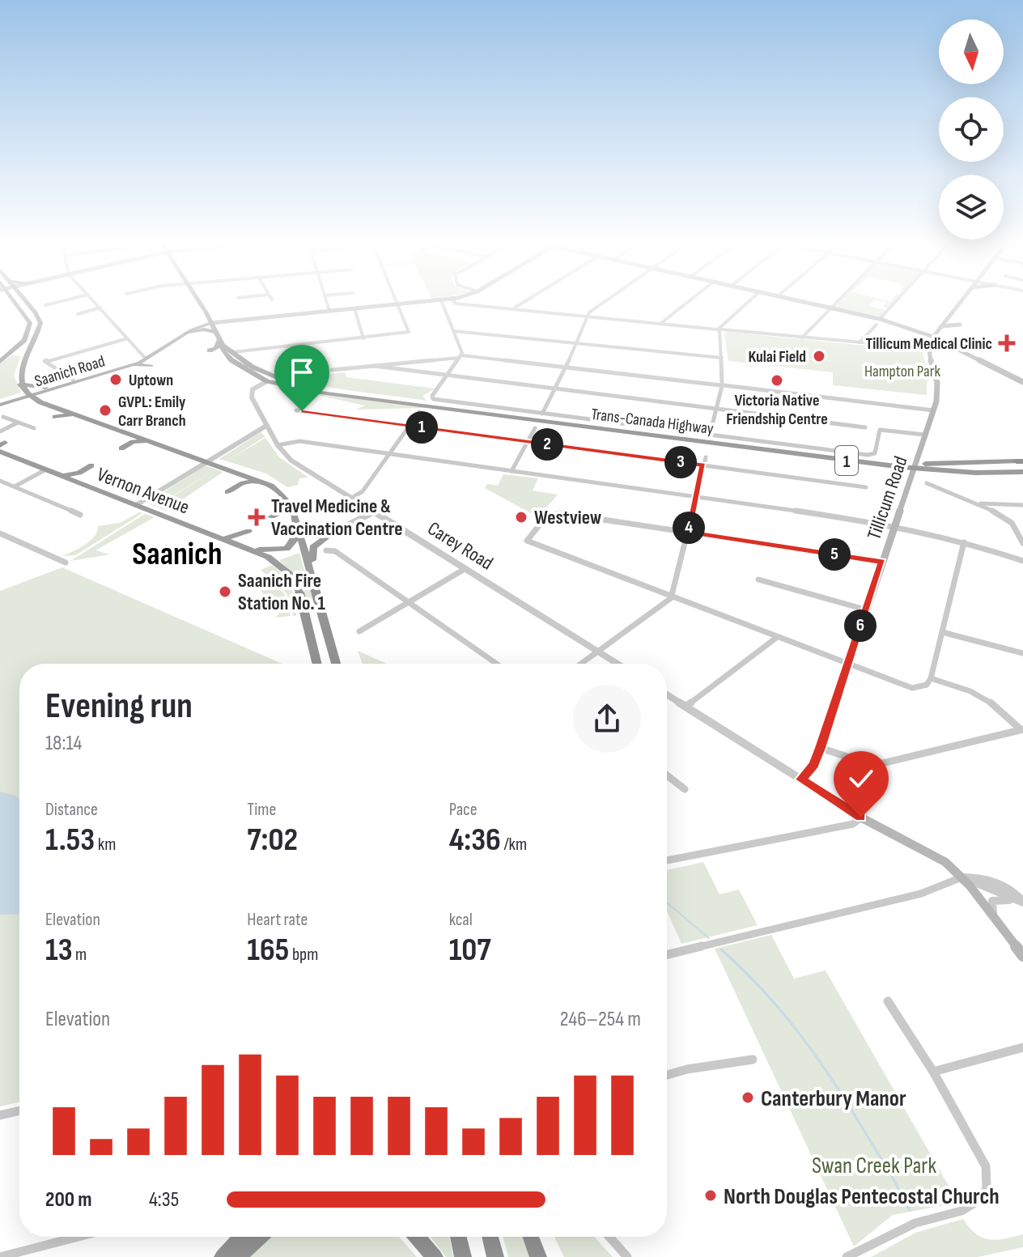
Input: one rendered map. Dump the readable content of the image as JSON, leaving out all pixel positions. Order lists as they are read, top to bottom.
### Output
{
  "streets": {
    "highway": ["Trans-Canada Highway", "1", "Vernon Avenue"],
    "main road": ["Saanich Road", "Tillicum Road"],
    "street": ["Carey Road"]
  },
  "crossings": [
    ["Saanich Road", "1"],
    ["Trans-Canada Highway", "1"],
    ["Trans-Canada Highway", "Tillicum Road"],
    ["Trans-Canada Highway", "Carey Road"],
    ["1", "Carey Road"]
  ],
  "districts": ["Saanich"],
  "parks": ["Hampton Park", "Swan Creek Park"],
  "places": {
    "health": ["Tillicum Medical Clinic", "Travel Medicine & Vaccination Centre"],
    "other": [
      "Kulai Field",
      "Uptown",
      "Victoria Native Friendship Centre",
      "GVPL: Emily Carr Branch",
      "Westview",
      "Saanich Fire Station No. 1",
      "Canterbury Manor",
      "North Douglas Pentecostal Church"
    ]
  },
  "north": "bottom",
  "page": {
    "pins": [
      "1",
      "2",
      "3",
      "4",
      "5",
      "6"
    ],
    "heading": ["Evening run", "18:14"],
    "stats": [
      ["Distance", "1.53 km"],
      ["Time", "7:02"],
      ["Pace", "4:36 /km"],
      ["Elevation", "13 m"],
      ["Heart rate", "165 bpm"],
      ["kcal", "107"]
    ],
    "chart": ["Elevation", "246–254 m"],
    "list": [
      {
        "name": "200 m",
        "note": "4:35"
      }
    ]
  }
}
